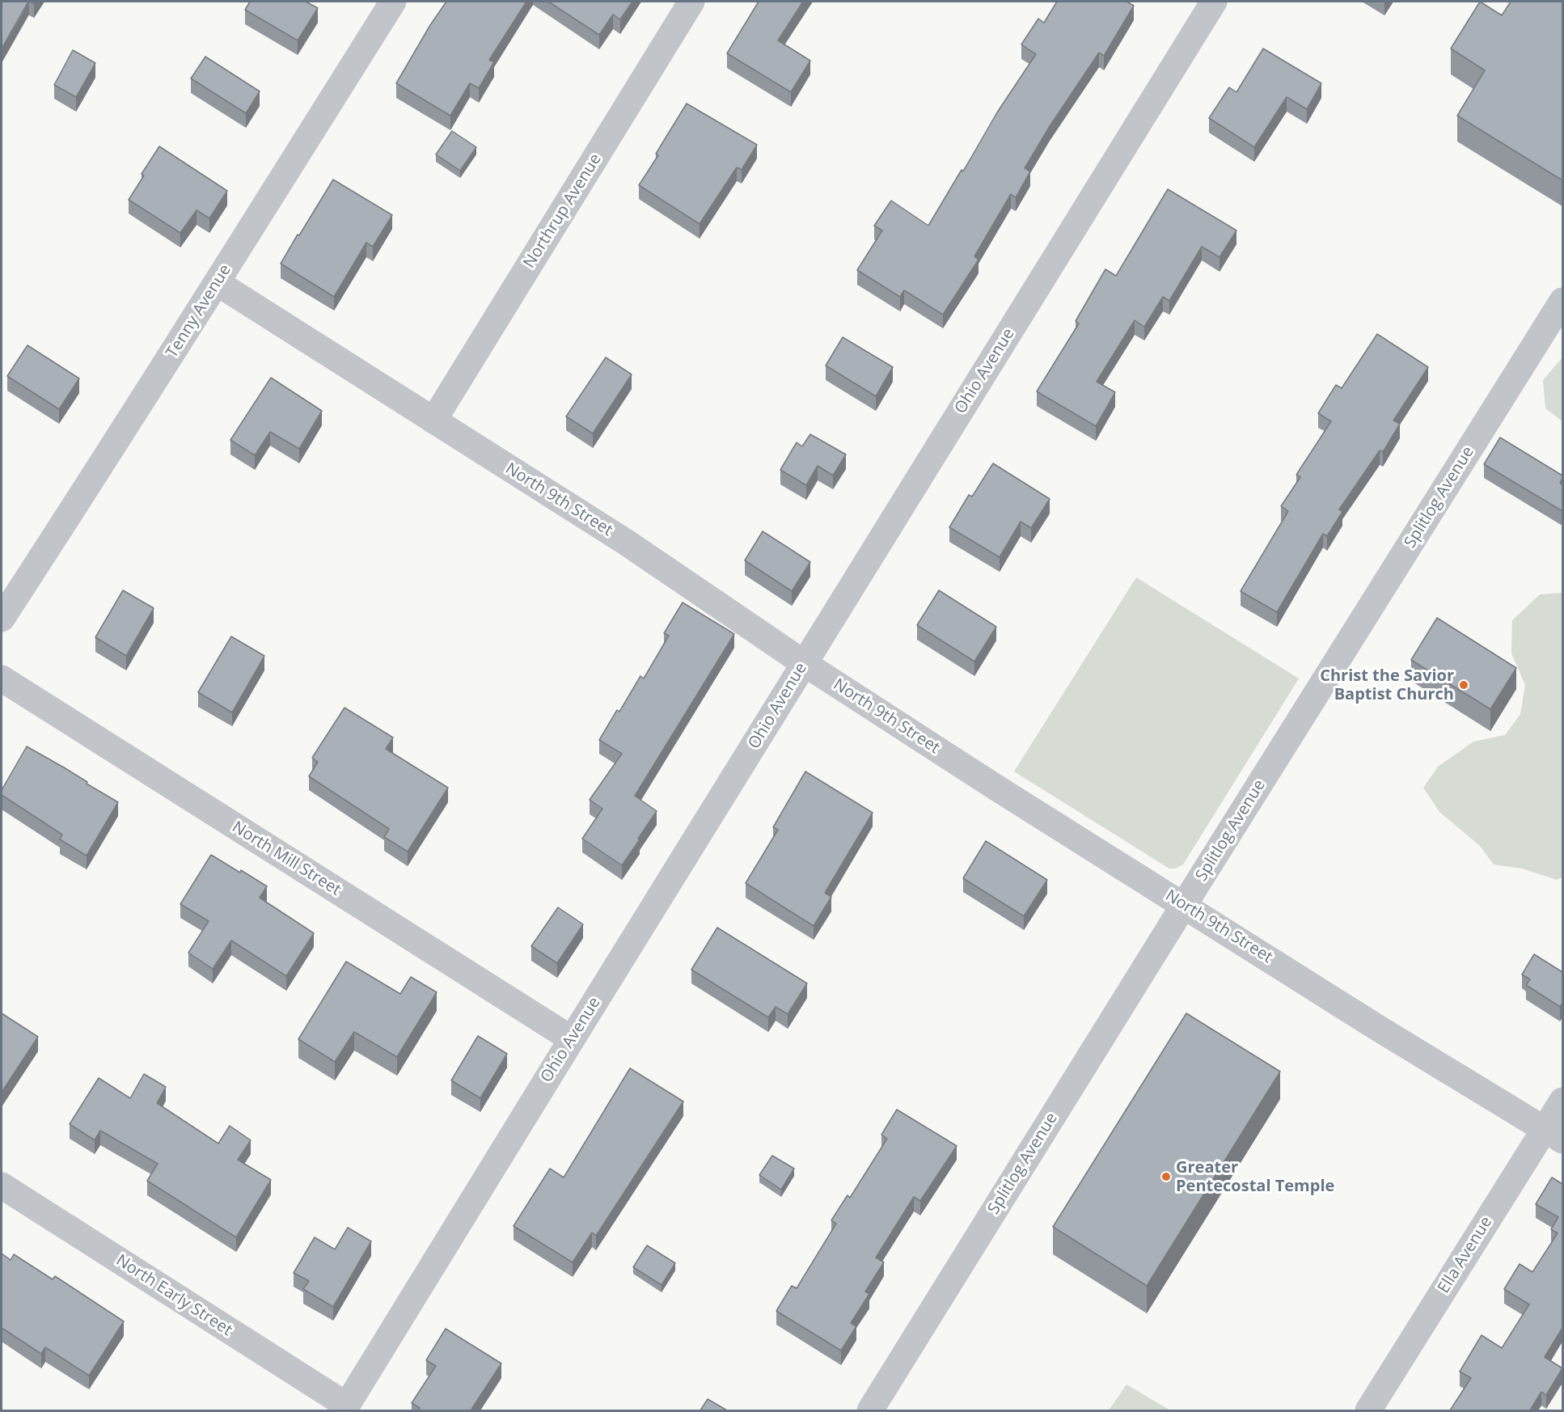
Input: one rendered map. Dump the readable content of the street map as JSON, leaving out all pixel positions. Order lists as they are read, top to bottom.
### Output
{
  "streets": {
    "street": [
      "Northrup Avenue",
      "Tenny Avenue",
      "Ohio Avenue",
      "Splitlog Avenue",
      "North 9th Street",
      "North Mill Street",
      "Ella Avenue",
      "North Early Street"
    ]
  },
  "crossings": [
    ["Northrup Avenue", "North 9th Street"],
    ["Tenny Avenue", "North 9th Street"],
    ["Ohio Avenue", "North 9th Street"],
    ["Ohio Avenue", "North Mill Street"],
    ["Ohio Avenue", "North Early Street"],
    ["Splitlog Avenue", "North 9th Street"],
    ["North 9th Street", "Ella Avenue"]
  ],
  "places": ["Christ the Savior Baptist Church", "Greater Pentecostal Temple"]
}
